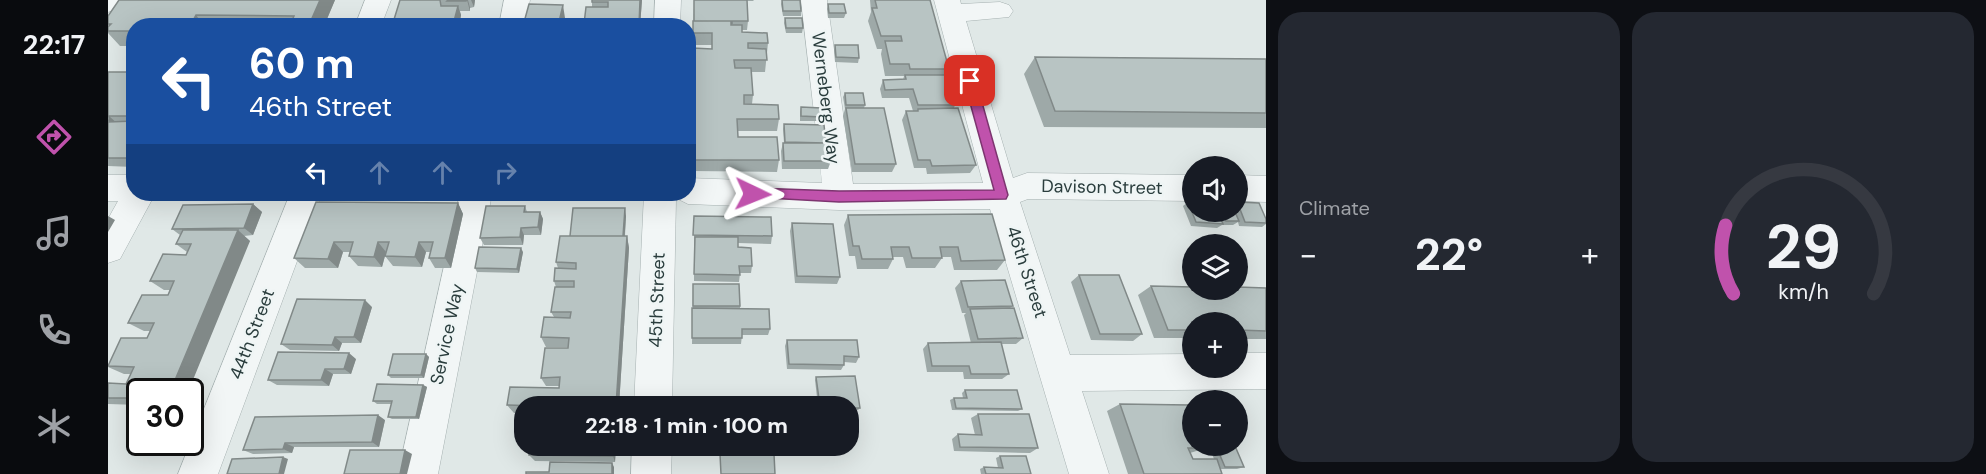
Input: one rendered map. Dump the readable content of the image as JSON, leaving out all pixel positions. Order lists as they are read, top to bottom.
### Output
{
  "streets": {
    "street": [
      "Werneberg Way",
      "Davison Street",
      "46th Street",
      "45th Street",
      "44th Street",
      "Service Way"
    ]
  },
  "crossings": [
    ["Werneberg Way", "Davison Street"],
    ["Davison Street", "46th Street"]
  ],
  "page": {
    "tabs": "22:17",
    "tile": "Climate",
    "turn": ["60 m", "46th Street"],
    "map_buttons": ["+", "−"],
    "heat": ["−", "22°", "+"],
    "limit": "30",
    "trip": "22:18 · 1 min · 100 m",
    "gauge": ["29", "km/h"]
  }
}
